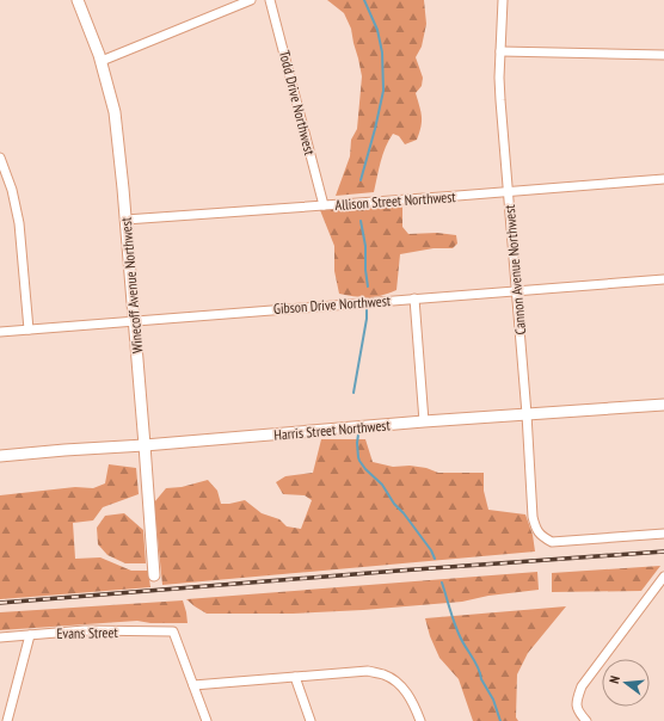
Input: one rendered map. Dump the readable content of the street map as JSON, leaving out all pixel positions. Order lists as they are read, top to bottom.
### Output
{
  "streets": {
    "street": [
      "Todd Drive Northwest",
      "Allison Street Northwest",
      "Cannon Avenue Northwest",
      "Winecoff Avenue Northwest",
      "Gibson Drive Northwest",
      "Harris Street Northwest",
      "Evans Street"
    ]
  },
  "crossings": [
    ["Todd Drive Northwest", "Allison Street Northwest"],
    ["Allison Street Northwest", "Cannon Avenue Northwest"],
    ["Allison Street Northwest", "Winecoff Avenue Northwest"],
    ["Cannon Avenue Northwest", "Gibson Drive Northwest"],
    ["Cannon Avenue Northwest", "Harris Street Northwest"],
    ["Winecoff Avenue Northwest", "Gibson Drive Northwest"],
    ["Winecoff Avenue Northwest", "Harris Street Northwest"]
  ],
  "north": "left"
}
